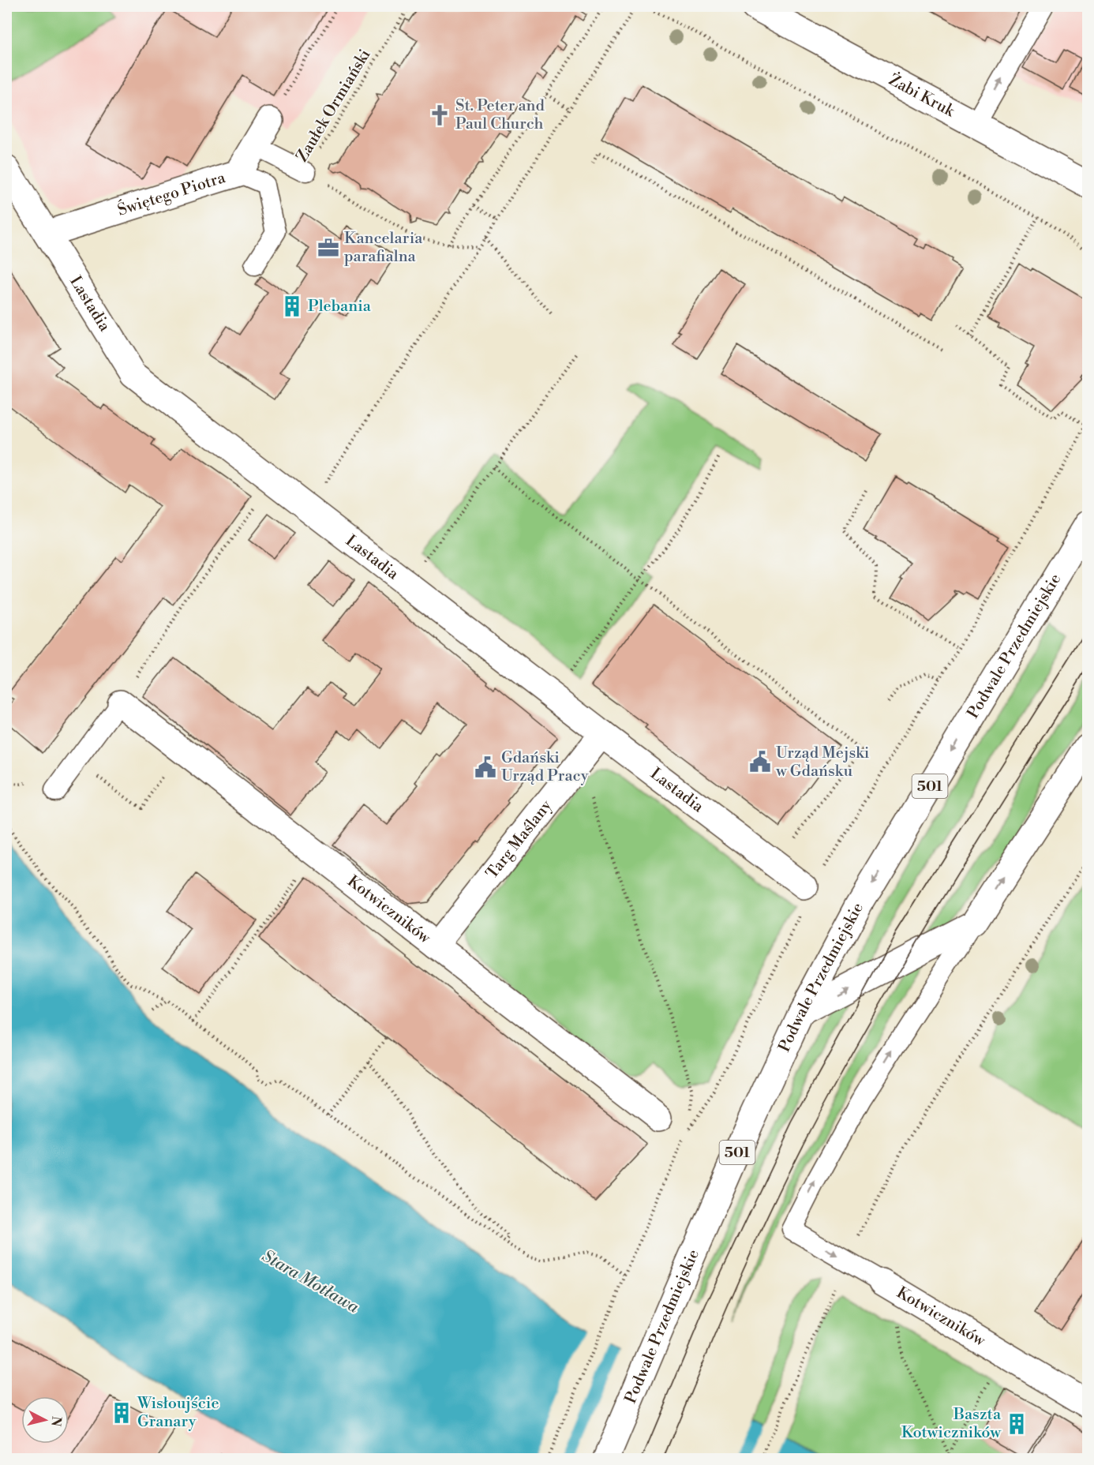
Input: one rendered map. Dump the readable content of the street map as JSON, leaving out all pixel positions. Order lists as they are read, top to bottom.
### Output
{
  "streets": {
    "street": [
      "Żabi Kruk",
      "Świętego Piotra",
      "Lastadia",
      "Podwale Przedmiejskie",
      "501",
      "Targ Maślany",
      "Kotwiczników"
    ],
    "path": ["Zaułek Ormiański"]
  },
  "crossings": [
    ["Świętego Piotra", "Lastadia"],
    ["Lastadia", "Targ Maślany"],
    ["Targ Maślany", "Kotwiczników"]
  ],
  "water": ["Stara Motława"],
  "places": {
    "church": ["St. Peter and Paul Church"],
    "office": ["Kancelaria parafialna"],
    "building": ["Plebania", "Wisłoujście Granary", "Baszta Kotwiczników"],
    "public building": ["Urząd Mejski w Gdańsku", "Gdański Urząd Pracy"]
  },
  "north": "right"
}
